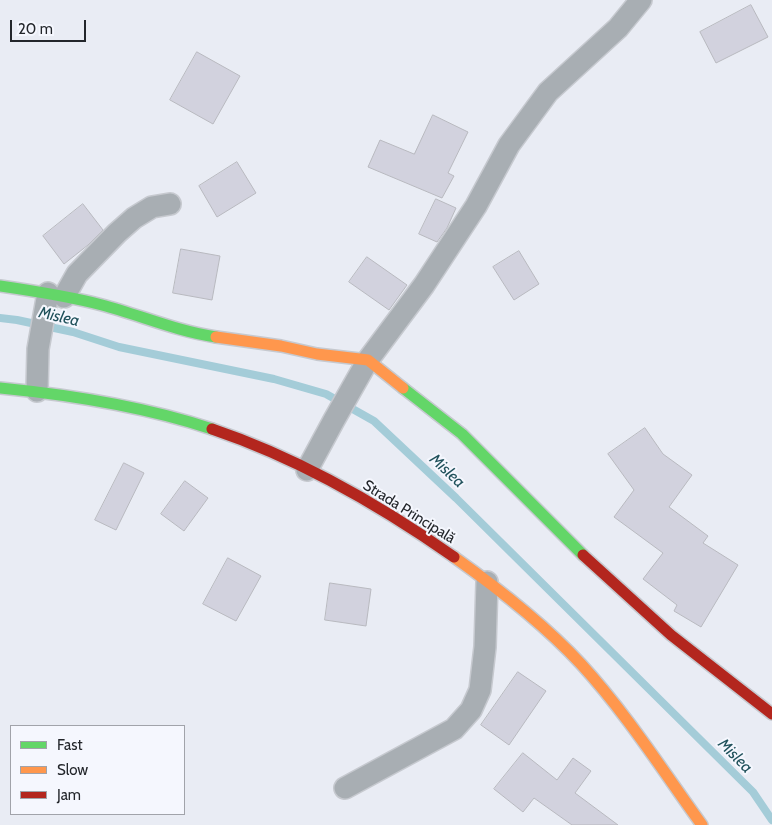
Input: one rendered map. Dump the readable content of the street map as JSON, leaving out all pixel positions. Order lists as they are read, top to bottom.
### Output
{
  "streets": {
    "street": ["Strada Principală"]
  },
  "water": ["Mislea"],
  "legend": ["Fast", "Slow", "Jam"],
  "scale_bar": "20 m"
}
